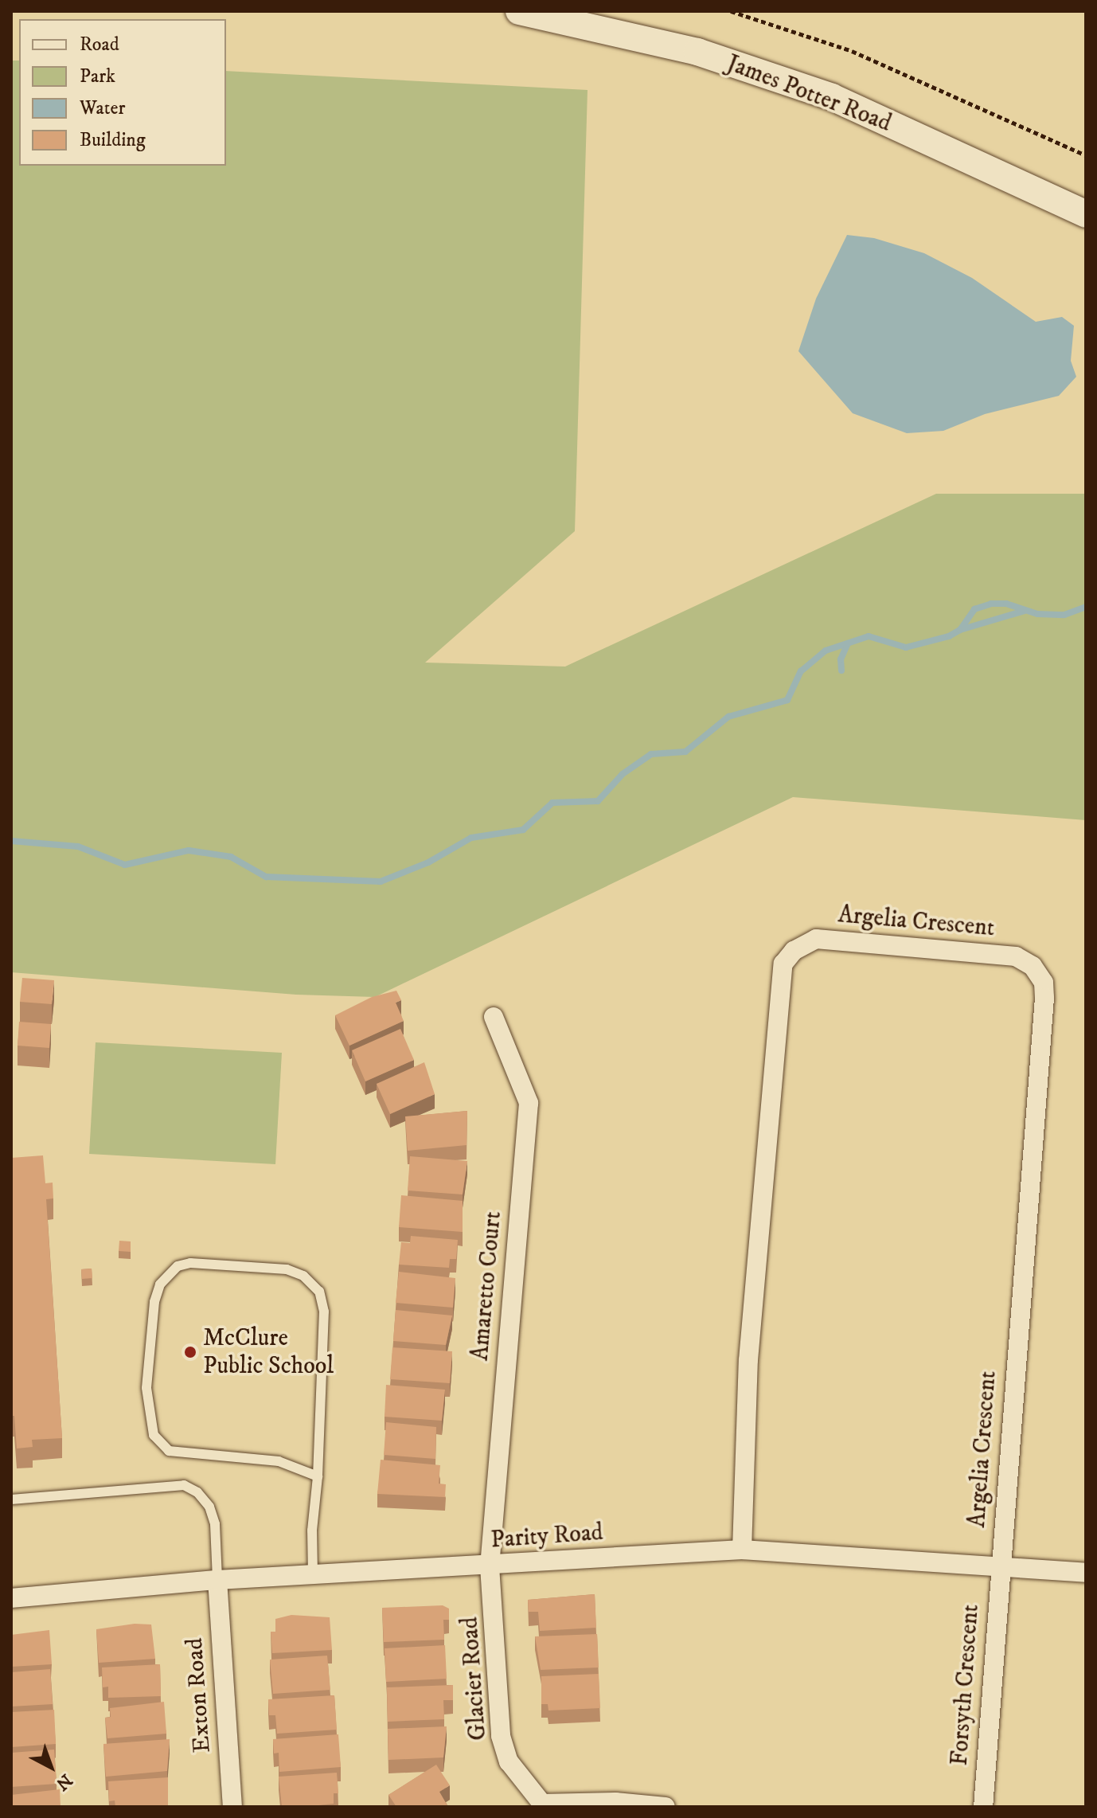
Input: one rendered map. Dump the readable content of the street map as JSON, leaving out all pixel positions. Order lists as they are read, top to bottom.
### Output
{
  "streets": {
    "main road": ["James Potter Road"],
    "street": [
      "Argelia Crescent",
      "Amaretto Court",
      "Parity Road",
      "Glacier Road",
      "Forsyth Crescent",
      "Exton Road"
    ]
  },
  "crossings": [
    ["Argelia Crescent", "Parity Road"],
    ["Argelia Crescent", "Forsyth Crescent"],
    ["Amaretto Court", "Parity Road"],
    ["Amaretto Court", "Glacier Road"],
    ["Parity Road", "Glacier Road"],
    ["Parity Road", "Forsyth Crescent"],
    ["Parity Road", "Exton Road"]
  ],
  "places": ["McClure Public School"],
  "legend": [
    "Road",
    "Park",
    "Water",
    "Building"
  ],
  "north": "bottom right"
}
